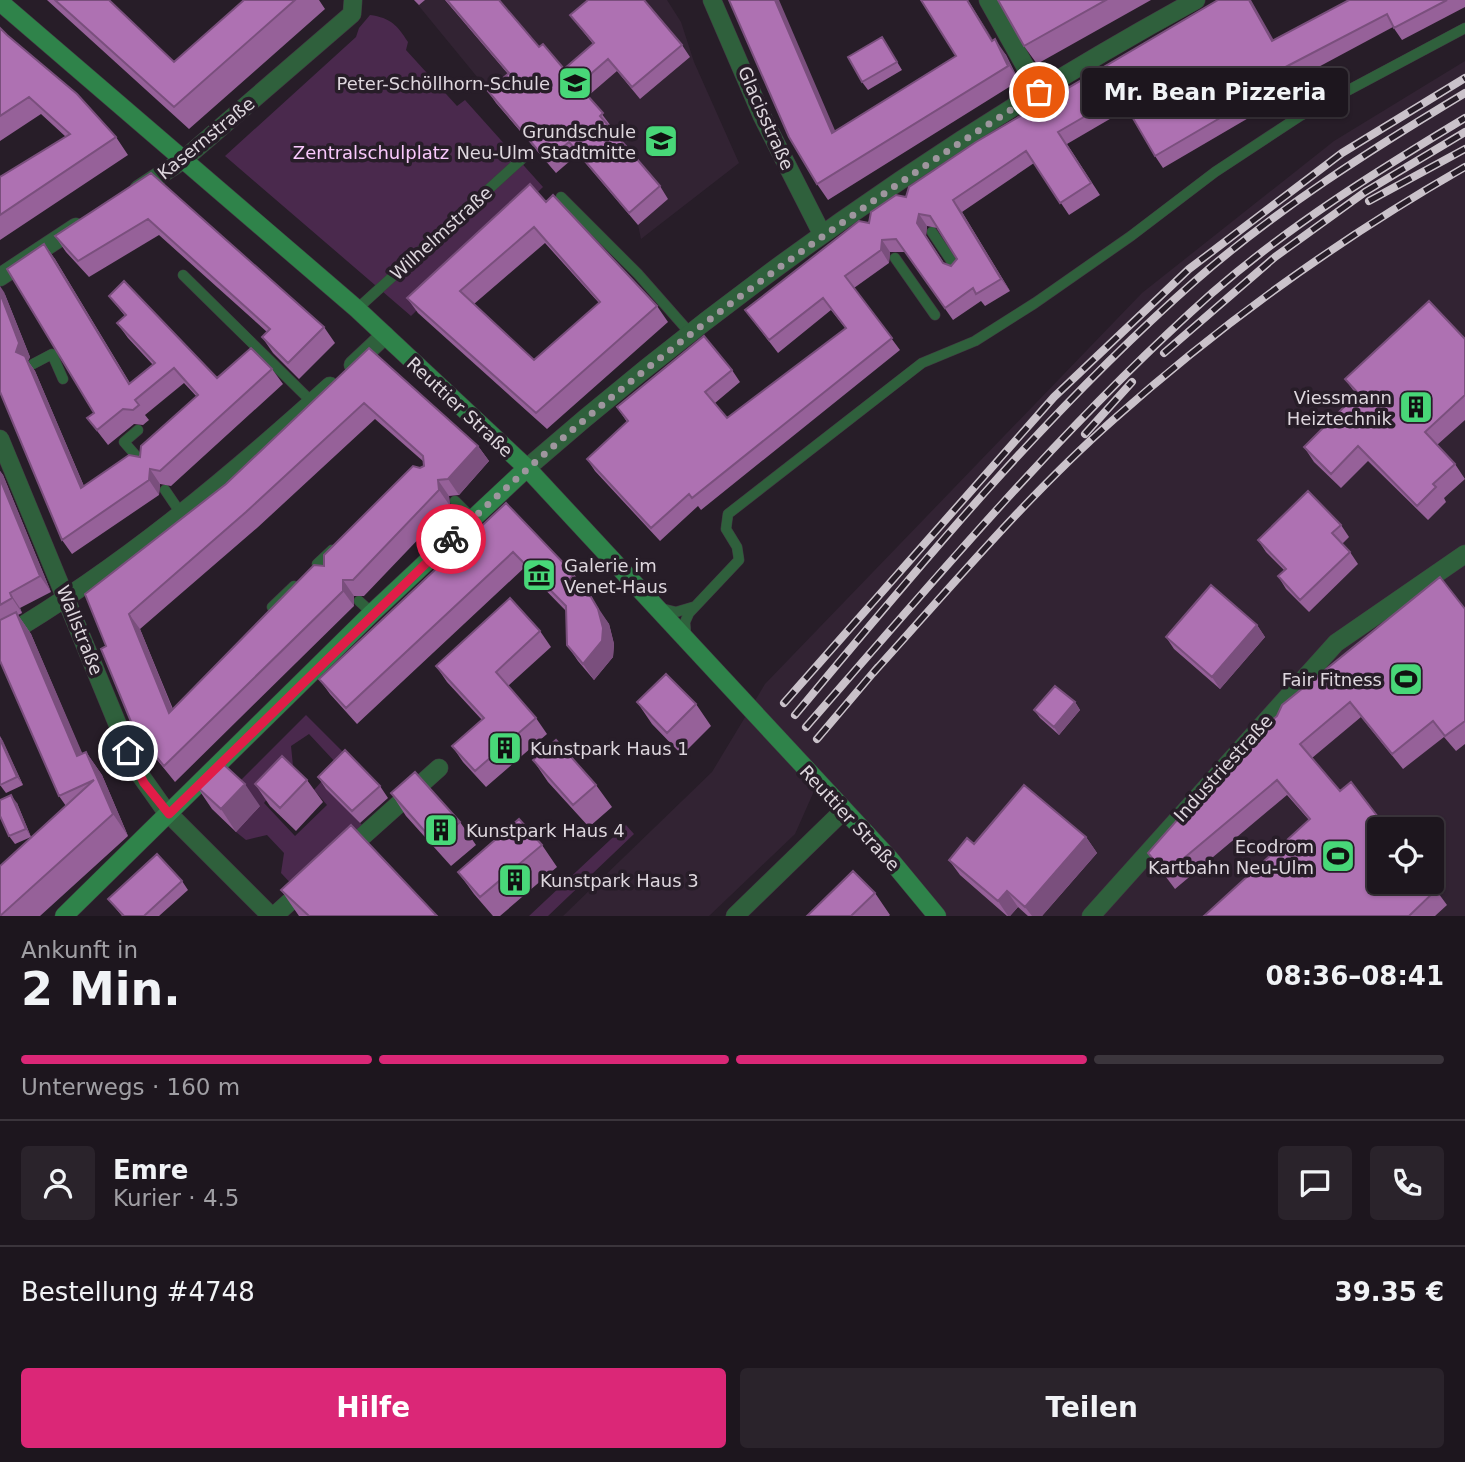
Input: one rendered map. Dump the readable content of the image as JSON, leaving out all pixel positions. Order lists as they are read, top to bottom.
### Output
{
  "streets": {
    "main road": ["Reuttier Straße"],
    "street": [
      "Glacisstraße",
      "Kasernstraße",
      "Wallstraße",
      "Industriestraße"
    ],
    "lane": ["Wilhelmstraße"]
  },
  "crossings": [
    ["Kasernstraße", "Reuttier Straße"],
    ["Wilhelmstraße", "Reuttier Straße"]
  ],
  "parks": ["Zentralschulplatz"],
  "places": {
    "school or university": ["Peter-Schöllhorn-Schule", "Grundschule Neu-Ulm Stadtmitte"],
    "other": ["Mr. Bean Pizzeria"],
    "building": [
      "Viessmann Heiztechnik",
      "Kunstpark Haus 1",
      "Kunstpark Haus 4",
      "Kunstpark Haus 3"
    ],
    "museum": ["Galerie im Venet-Haus"],
    "sports": ["Fair Fitness", "Ecodrom Kartbahn Neu-Ulm"]
  },
  "page": {
    "bubble": "Mr. Bean Pizzeria",
    "heading": ["2 Min.", "Ankunft in", "08:36–08:41"],
    "panel": [
      "Emre",
      "Kurier · 4.5",
      "Bestellung #4748",
      "39.35 €"
    ],
    "bar": "Unterwegs · 160 m",
    "buttons": ["Hilfe", "Teilen"]
  }
}
